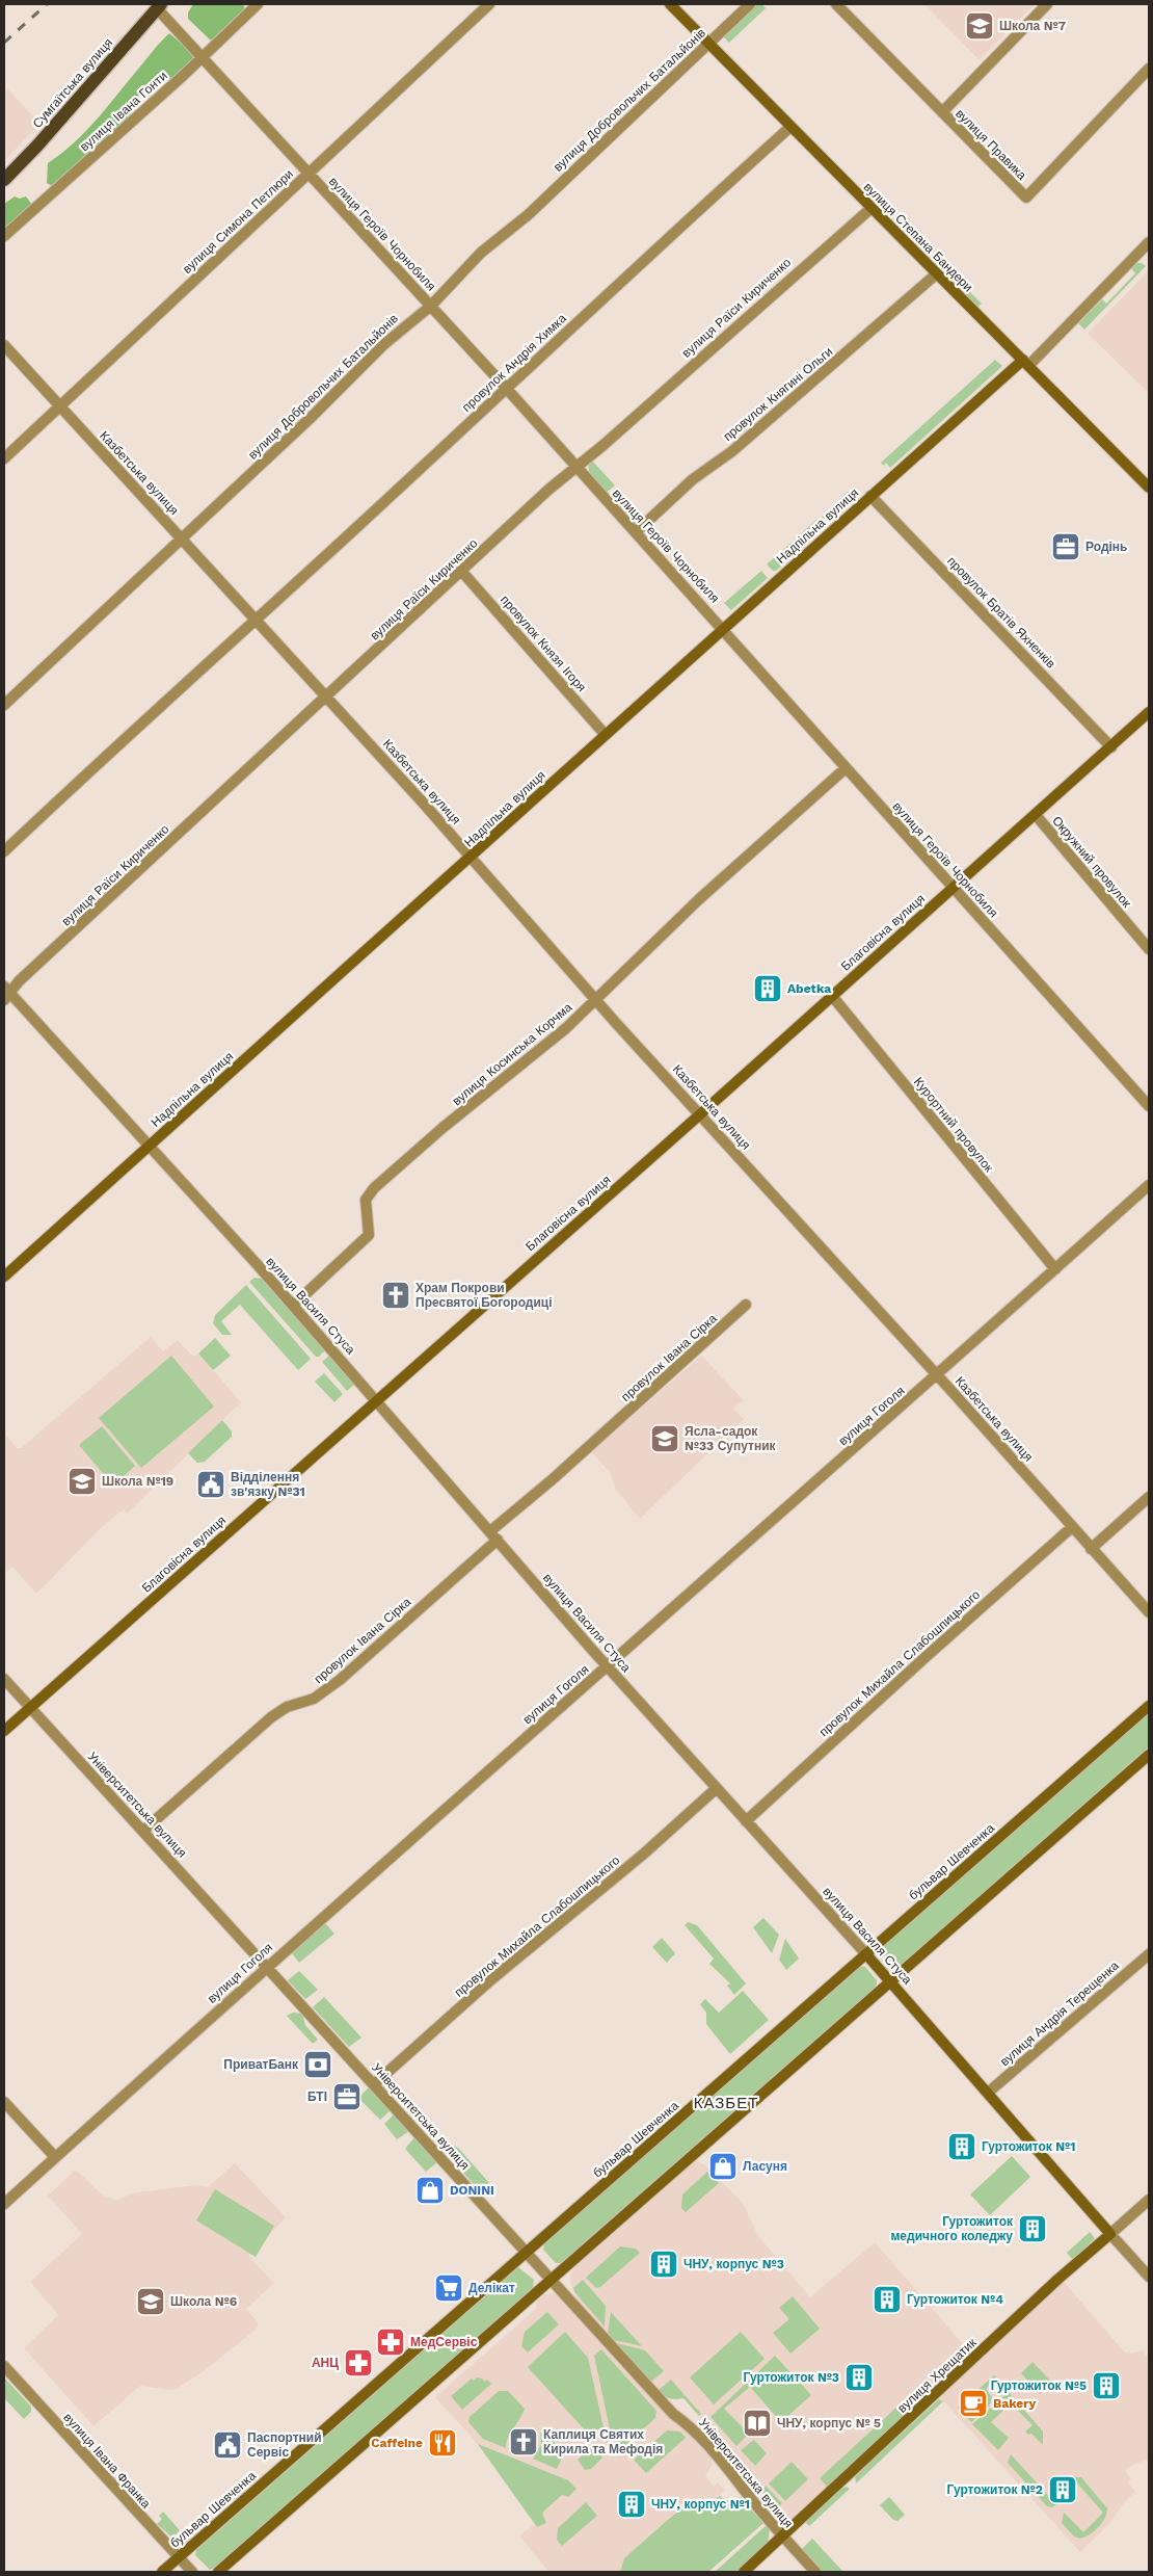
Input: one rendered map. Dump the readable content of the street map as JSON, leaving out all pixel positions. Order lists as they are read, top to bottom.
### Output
{
  "streets": {
    "main road": [
      "Сумгаїтська вулиця",
      "вулиця Степана Бандери",
      "Надпільна вулиця",
      "Благовісна вулиця",
      "вулиця Василя Стуса",
      "бульвар Шевченка",
      "вулиця Хрещатик"
    ],
    "street": [
      "вулиця Добровольчих Батальйонів",
      "вулиця Івана Гонти",
      "вулиця Правика",
      "вулиця Симона Петлюри",
      "вулиця Героїв Чорнобиля",
      "вулиця Раїси Кириченко",
      "провулок Андрія Химка",
      "провулок Княгині Ольги",
      "Казбетська вулиця",
      "провулок Братів Яхненків",
      "провулок Князя Ігоря",
      "Окружний провулок",
      "вулиця Косинська Корчма",
      "Курортний провулок",
      "провулок Івана Сірка",
      "вулиця Гоголя",
      "провулок Михайла Слабошпицького",
      "Університетська вулиця",
      "вулиця Андрія Терещенка",
      "вулиця Івана Франка"
    ]
  },
  "crossings": [
    ["Сумгаїтська вулиця", "вулиця Героїв Чорнобиля"],
    ["вулиця Добровольчих Батальйонів", "вулиця Героїв Чорнобиля"],
    ["вулиця Добровольчих Батальйонів", "вулиця Степана Бандери"],
    ["вулиця Добровольчих Батальйонів", "Казбетська вулиця"],
    ["вулиця Івана Гонти", "вулиця Героїв Чорнобиля"],
    ["вулиця Симона Петлюри", "вулиця Героїв Чорнобиля"],
    ["вулиця Симона Петлюри", "Казбетська вулиця"],
    ["вулиця Героїв Чорнобиля", "вулиця Раїси Кириченко"],
    ["вулиця Героїв Чорнобиля", "провулок Андрія Химка"],
    ["вулиця Героїв Чорнобиля", "провулок Княгині Ольги"],
    ["вулиця Героїв Чорнобиля", "Надпільна вулиця"],
    ["вулиця Героїв Чорнобиля", "Благовісна вулиця"],
    ["вулиця Героїв Чорнобиля", "вулиця Косинська Корчма"],
    ["вулиця Степана Бандери", "вулиця Раїси Кириченко"],
    ["вулиця Степана Бандери", "провулок Андрія Химка"],
    ["вулиця Степана Бандери", "провулок Княгині Ольги"],
    ["вулиця Степана Бандери", "Надпільна вулиця"],
    ["вулиця Раїси Кириченко", "Казбетська вулиця"],
    ["вулиця Раїси Кириченко", "провулок Князя Ігоря"],
    ["вулиця Раїси Кириченко", "вулиця Василя Стуса"],
    ["провулок Андрія Химка", "Казбетська вулиця"],
    ["Казбетська вулиця", "Надпільна вулиця"],
    ["Казбетська вулиця", "Благовісна вулиця"],
    ["Казбетська вулиця", "вулиця Косинська Корчма"],
    ["Казбетська вулиця", "вулиця Гоголя"],
    ["Казбетська вулиця", "провулок Михайла Слабошпицького"],
    ["Надпільна вулиця", "провулок Братів Яхненків"],
    ["Надпільна вулиця", "провулок Князя Ігоря"],
    ["Надпільна вулиця", "вулиця Василя Стуса"],
    ["провулок Братів Яхненків", "Благовісна вулиця"],
    ["Окружний провулок", "Благовісна вулиця"],
    ["Благовісна вулиця", "Курортний провулок"],
    ["Благовісна вулиця", "вулиця Василя Стуса"],
    ["Благовісна вулиця", "Університетська вулиця"],
    ["вулиця Косинська Корчма", "вулиця Василя Стуса"],
    ["Курортний провулок", "вулиця Гоголя"],
    ["вулиця Василя Стуса", "провулок Івана Сірка"],
    ["вулиця Василя Стуса", "вулиця Гоголя"],
    ["вулиця Василя Стуса", "провулок Михайла Слабошпицького"],
    ["вулиця Василя Стуса", "бульвар Шевченка"],
    ["вулиця Василя Стуса", "вулиця Андрія Терещенка"],
    ["вулиця Василя Стуса", "вулиця Хрещатик"],
    ["провулок Івана Сірка", "Університетська вулиця"],
    ["вулиця Гоголя", "Університетська вулиця"],
    ["провулок Михайла Слабошпицького", "Університетська вулиця"],
    ["Університетська вулиця", "бульвар Шевченка"],
    ["Університетська вулиця", "вулиця Хрещатик"],
    ["бульвар Шевченка", "вулиця Івана Франка"]
  ],
  "districts": ["КАЗБЕТ"],
  "places": {
    "school or university": [
      "Школа №7",
      "Ясла-садок №33 Супутник",
      "Школа №19",
      "Школа №6"
    ],
    "office": ["Родінь", "БТІ"],
    "building": [
      "Abetka",
      "Гуртожиток №1",
      "Гуртожиток медичного коледжу",
      "ЧНУ, корпус №3",
      "Гуртожиток №4",
      "Гуртожиток №3",
      "Гуртожиток №5",
      "Гуртожиток №2",
      "ЧНУ, корпус №1"
    ],
    "church": ["Храм Покрови Пресвятої Богородиці", "Каплиця Святих Кирила та Мефодія"],
    "public building": ["Відділення зв'язку №31", "Паспортний Сервіс"],
    "bank": ["ПриватБанк"],
    "shop": ["Ласуня", "DONINI"],
    "supermarket": ["Делікат"],
    "pharmacy": ["МедСервіс", "АНЦ"],
    "cafe": ["Bakery"],
    "library": ["ЧНУ, корпус № 5"],
    "restaurant": ["Caffeine"]
  }
}
